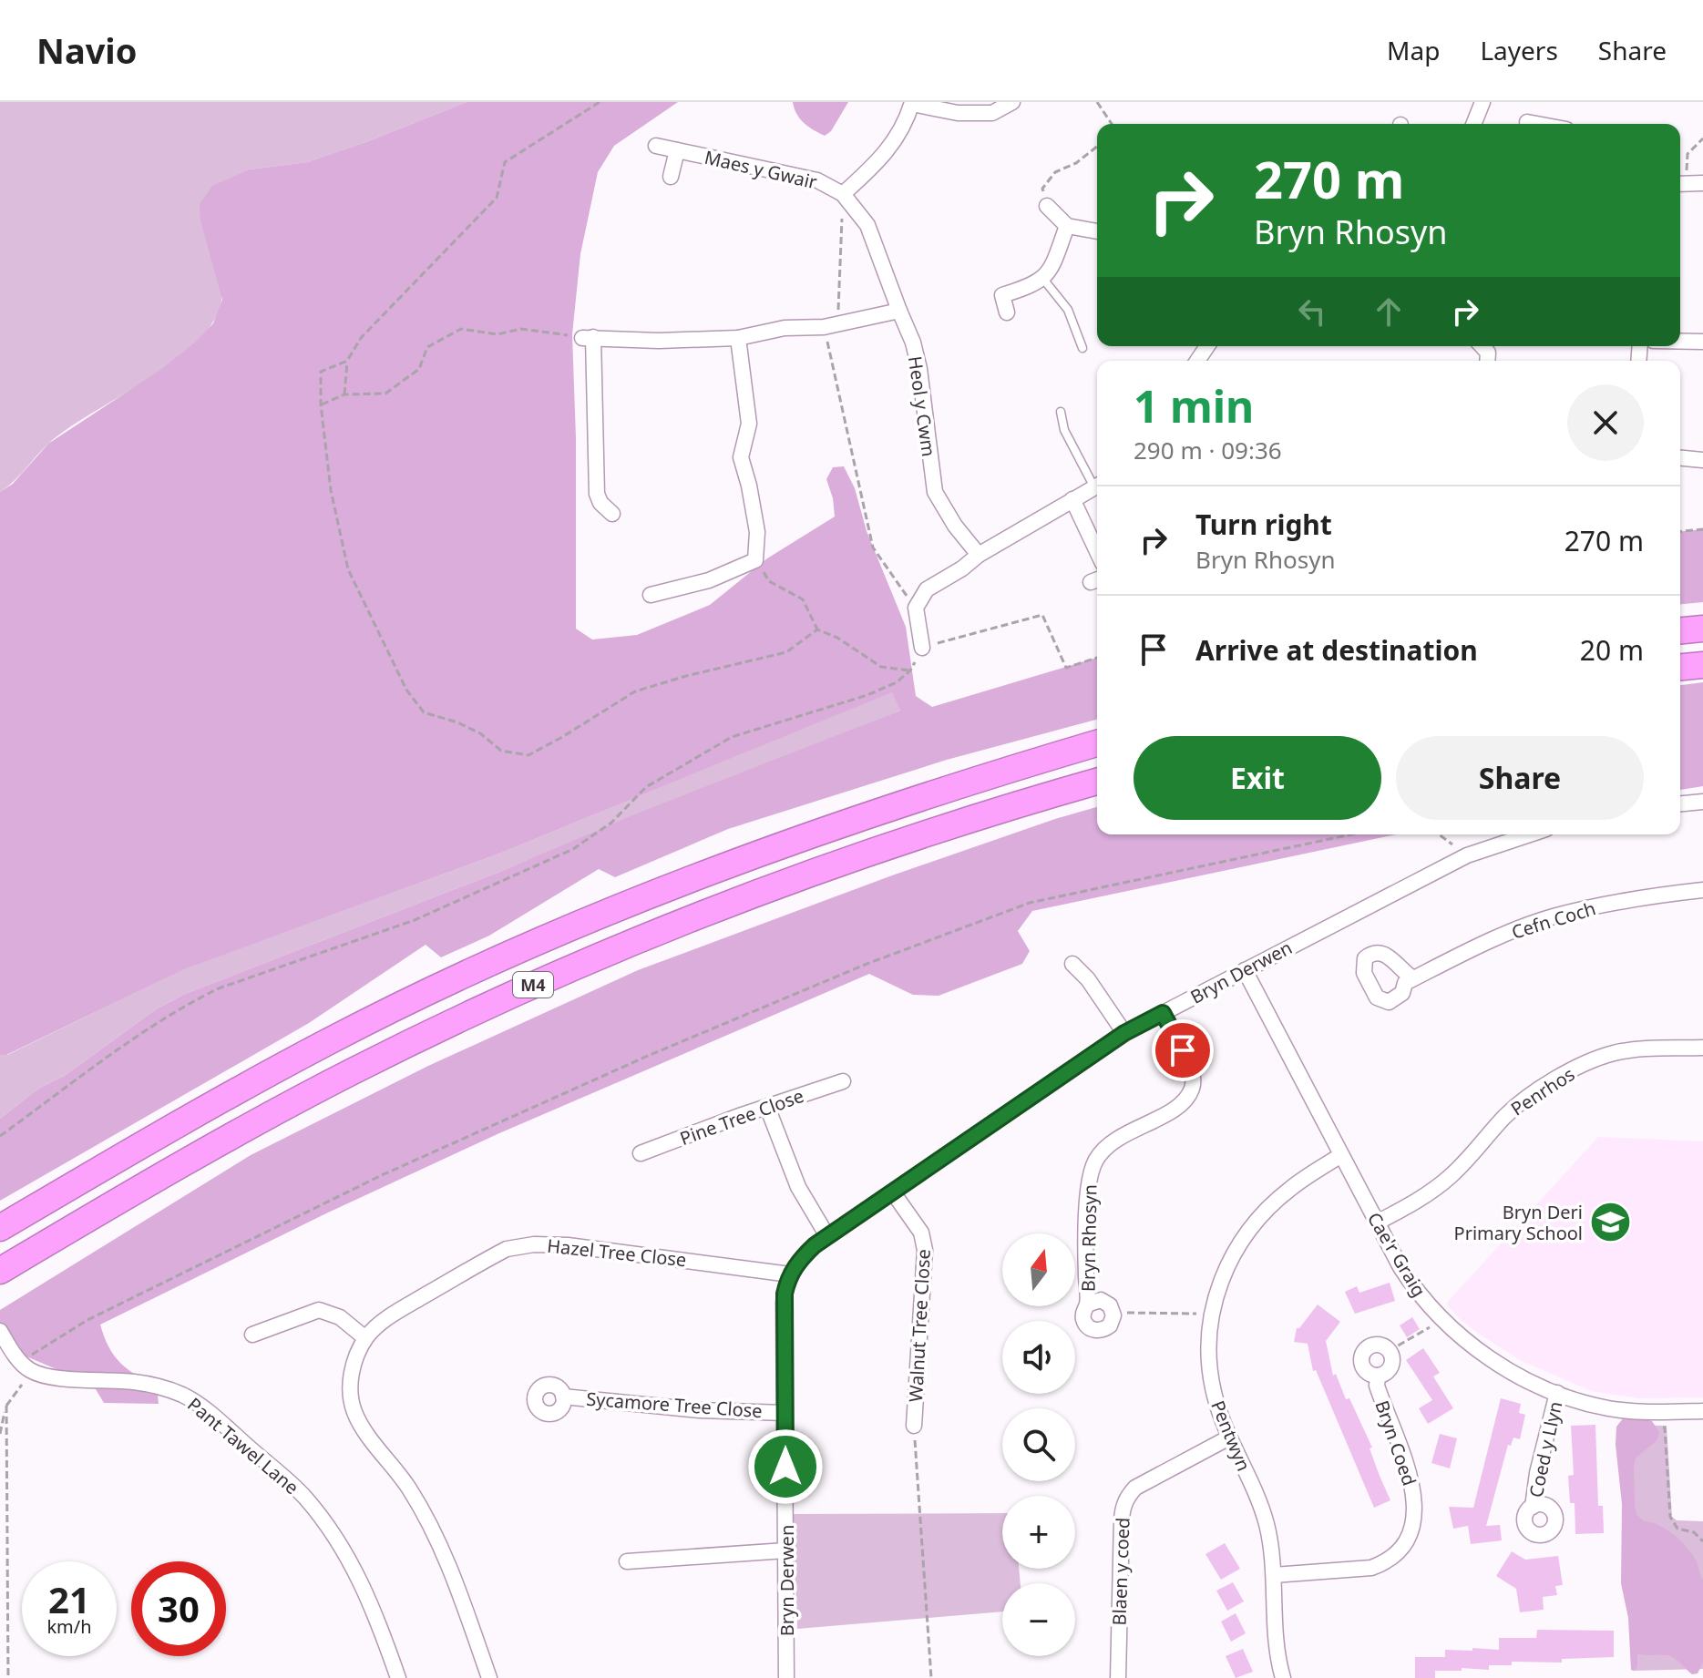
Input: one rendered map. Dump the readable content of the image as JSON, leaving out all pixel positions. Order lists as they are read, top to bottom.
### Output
{
  "streets": {
    "highway": ["M4"],
    "street": [
      "Maes y Gwair",
      "Heol y Cwm",
      "Cefn Coch",
      "Bryn Derwen",
      "Penrhos",
      "Pine Tree Close",
      "Bryn Rhosyn",
      "Hazel Tree Close",
      "Cae'r Graig",
      "Walnut Tree Close",
      "Sycamore Tree Close",
      "Pentwyn",
      "Bryn Coed",
      "Pant Tawel Lane",
      "Coed y Llyn",
      "Blaen y coed"
    ]
  },
  "crossings": [
    ["Maes y Gwair", "Heol y Cwm"],
    ["Bryn Derwen", "Bryn Rhosyn"],
    ["Bryn Derwen", "Hazel Tree Close"],
    ["Bryn Derwen", "Cae'r Graig"],
    ["Bryn Derwen", "Walnut Tree Close"],
    ["Bryn Derwen", "Sycamore Tree Close"],
    ["Penrhos", "Cae'r Graig"],
    ["Cae'r Graig", "Pentwyn"],
    ["Cae'r Graig", "Coed y Llyn"],
    ["Pentwyn", "Bryn Coed"],
    ["Pentwyn", "Blaen y coed"]
  ],
  "places": {
    "school or university": ["Bryn Deri Primary School"]
  },
  "north": "top",
  "page": {
    "header": "Navio",
    "nav": ["Map", "Layers", "Share"],
    "turn": ["270 m", "Bryn Rhosyn"],
    "heading": ["1 min", "290 m · 09:36"],
    "list": [
      {
        "name": "Turn right",
        "note": "Bryn Rhosyn",
        "value": "270 m"
      },
      {
        "name": "Arrive at destination",
        "value": "20 m"
      }
    ],
    "buttons": ["Exit", "Share"],
    "map_buttons": ["+", "−"],
    "speed": "21 km/h",
    "limit": "30"
  }
}
